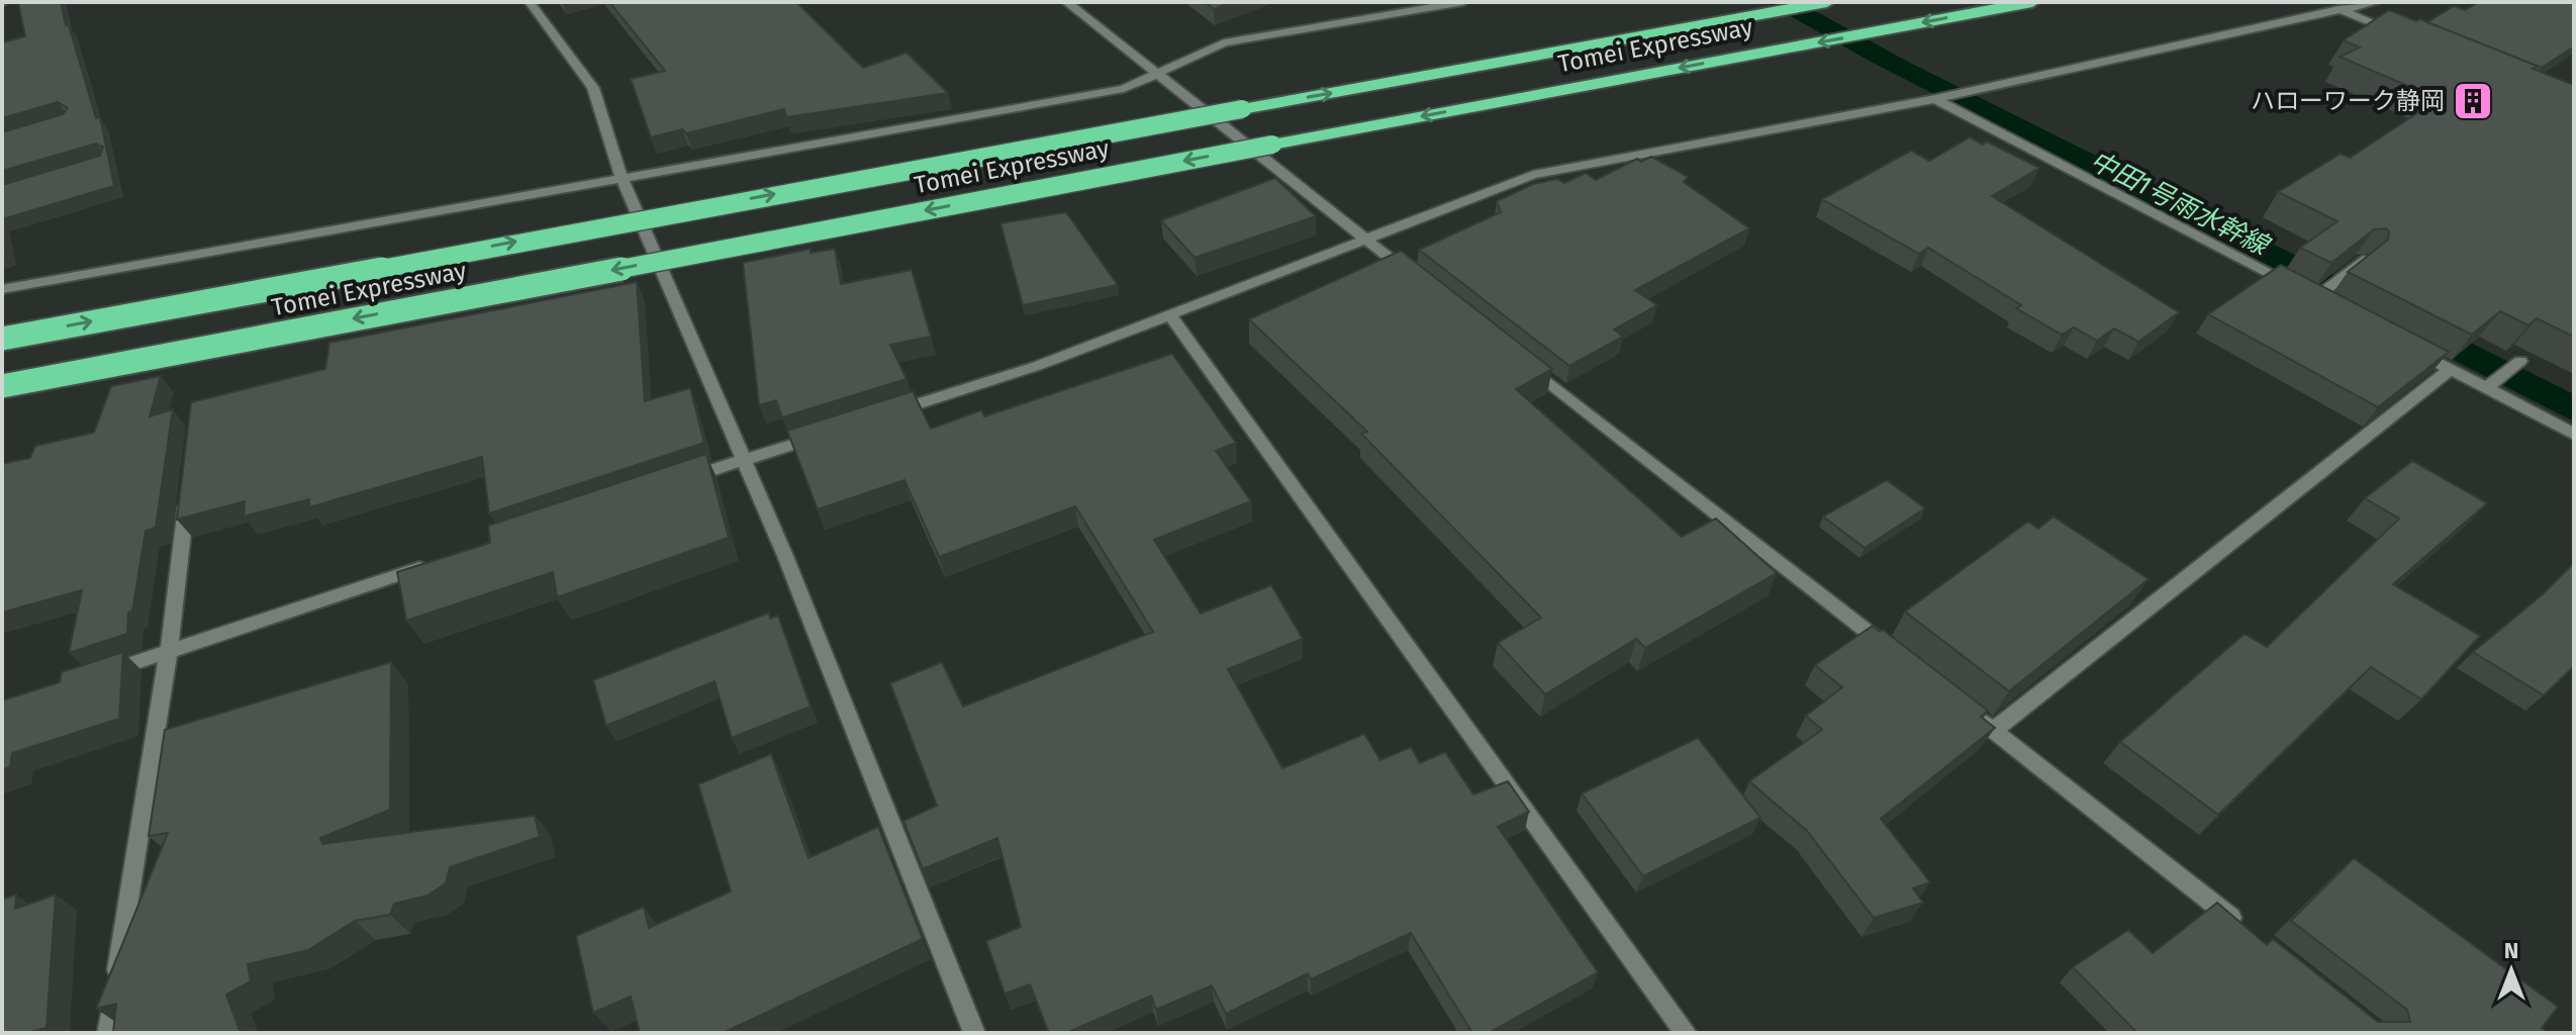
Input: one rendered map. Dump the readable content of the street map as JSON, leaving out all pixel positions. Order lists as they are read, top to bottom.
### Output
{
  "streets": {
    "highway": ["Tomei Expressway"]
  },
  "water": ["中田1号雨水幹線"],
  "places": {
    "building": ["ハローワーク静岡"]
  },
  "north": "top"
}
